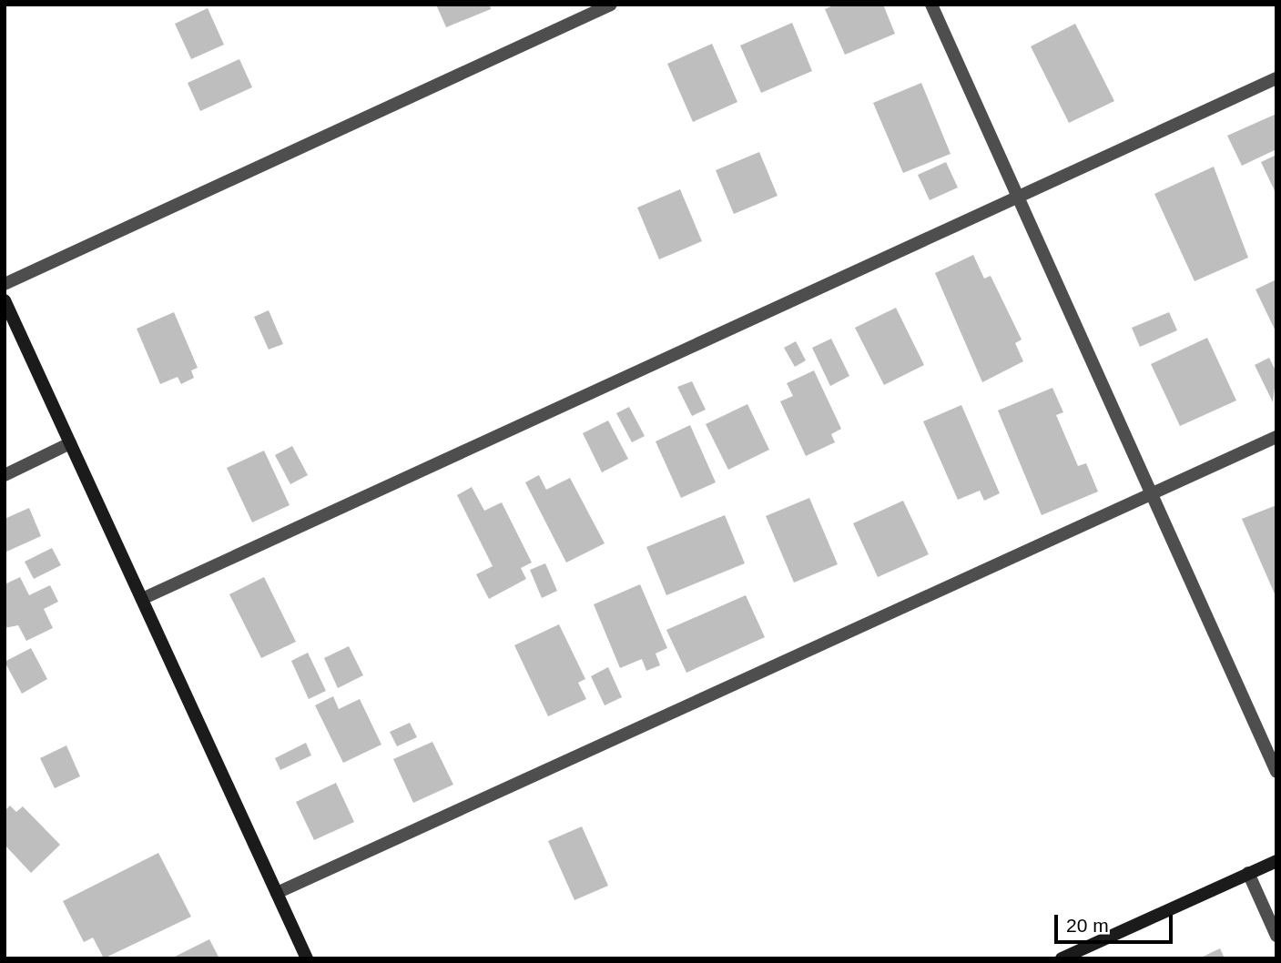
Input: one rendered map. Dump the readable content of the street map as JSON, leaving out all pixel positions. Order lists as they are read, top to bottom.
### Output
{
  "scale_bar": "20 m"
}
